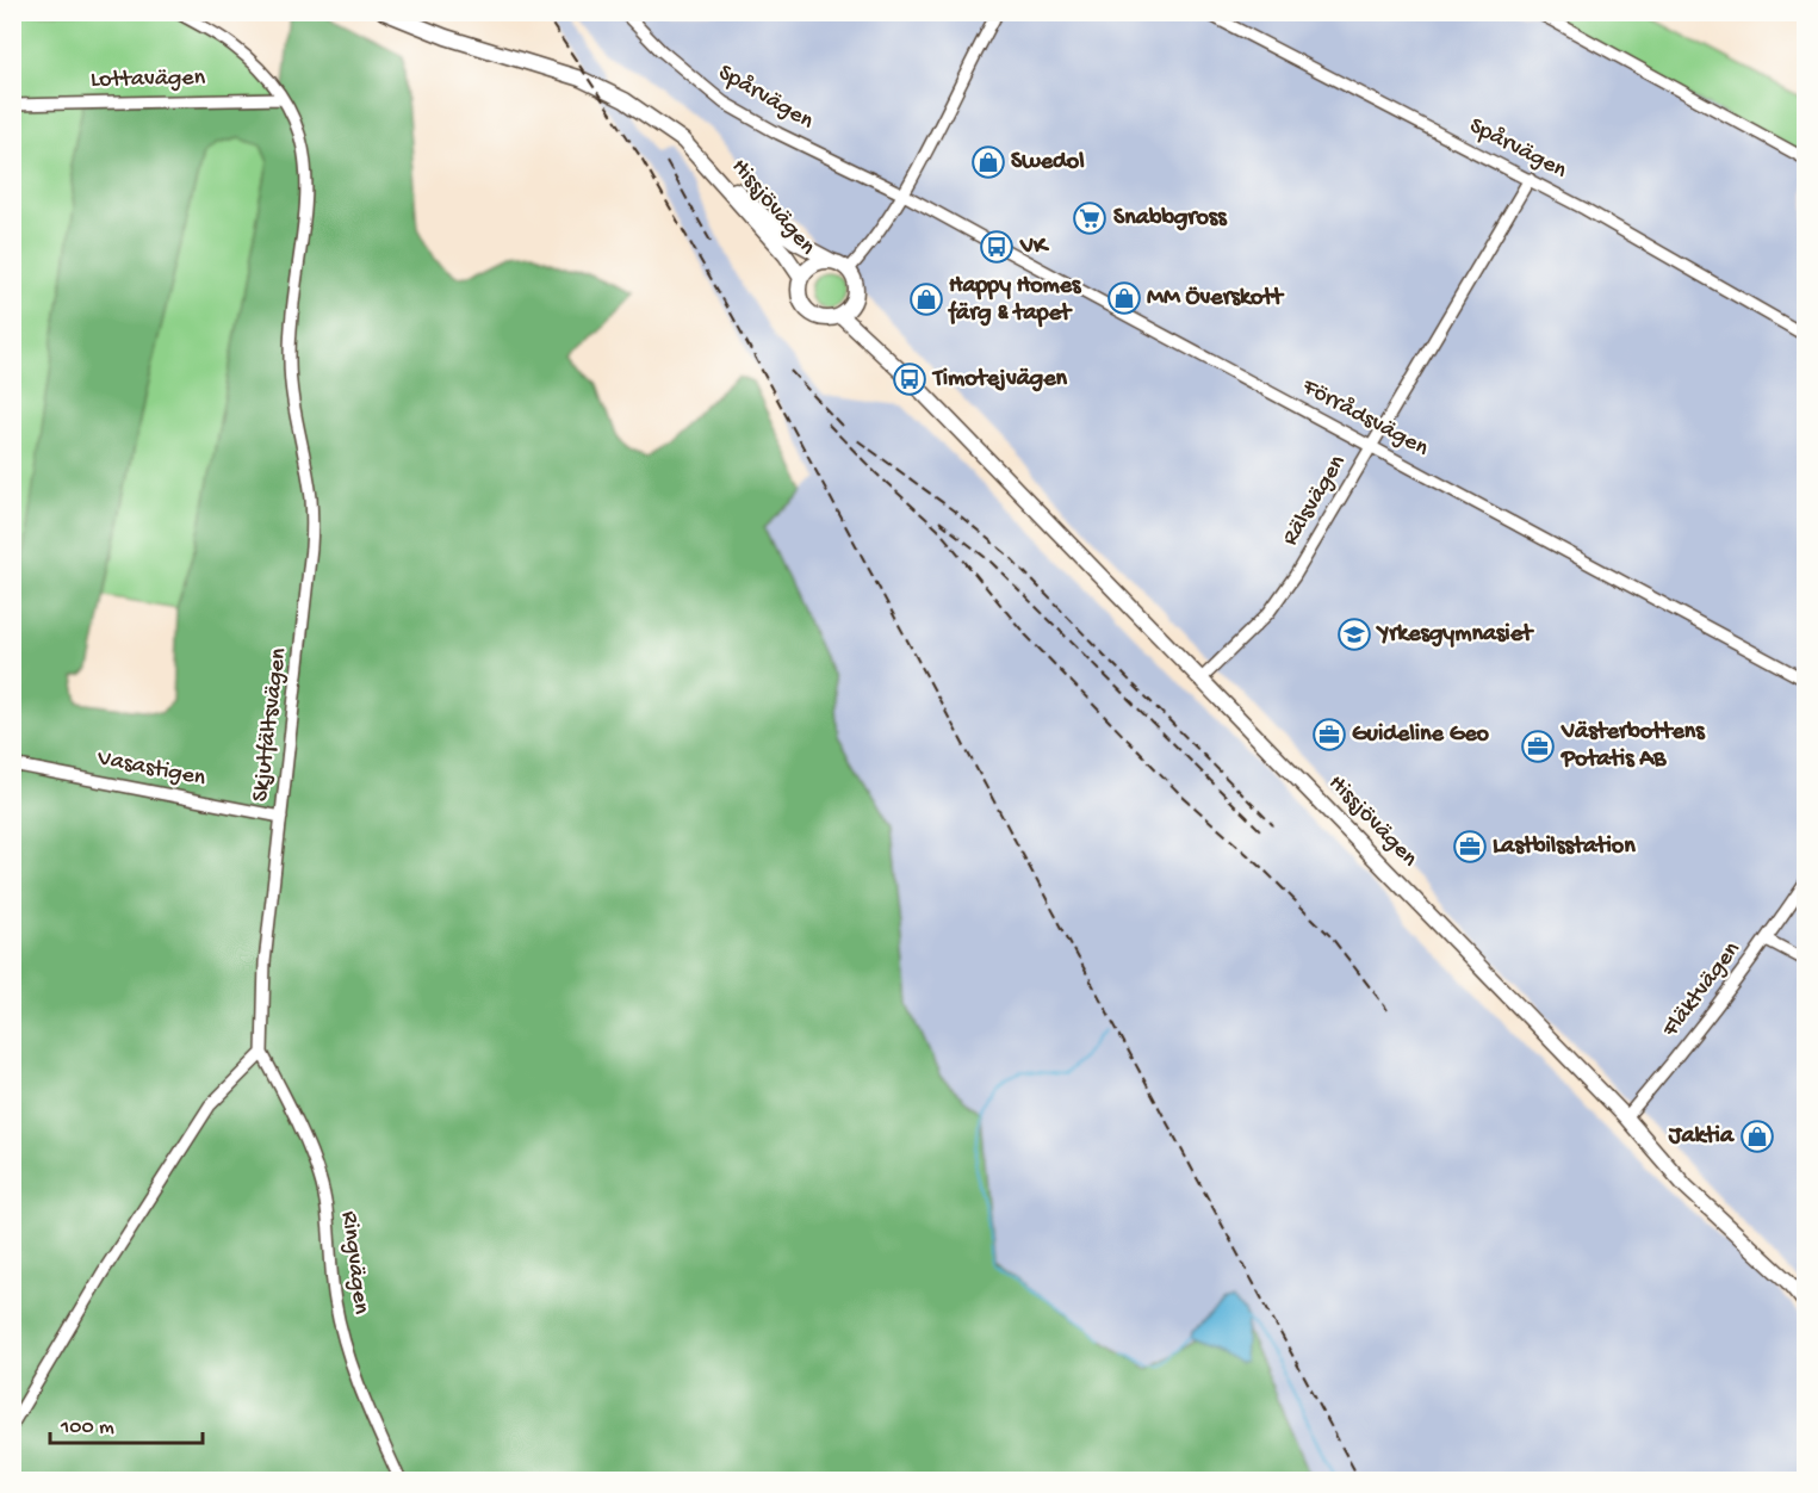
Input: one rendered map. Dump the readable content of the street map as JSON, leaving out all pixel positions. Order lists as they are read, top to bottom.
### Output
{
  "streets": {
    "main road": ["Hissjövägen"],
    "street": [
      "Lottavägen",
      "Spårvägen",
      "Förrådsvägen",
      "Rälsvägen",
      "Skjutfältsvägen",
      "Vasastigen",
      "Fläktvägen",
      "Ringvägen"
    ]
  },
  "crossings": [
    ["Lottavägen", "Skjutfältsvägen"],
    ["Spårvägen", "Förrådsvägen"],
    ["Spårvägen", "Rälsvägen"],
    ["Hissjövägen", "Rälsvägen"],
    ["Hissjövägen", "Fläktvägen"],
    ["Förrådsvägen", "Rälsvägen"],
    ["Skjutfältsvägen", "Vasastigen"],
    ["Skjutfältsvägen", "Ringvägen"]
  ],
  "places": {
    "shop": [
      "Swedol",
      "MM Överskott",
      "Happy Homes färg & tapet",
      "Jaktia"
    ],
    "supermarket": ["Snabbgross"],
    "bus stop": ["VK", "Timotejvägen"],
    "school or university": ["Yrkesgymnasiet"],
    "office": ["Guideline Geo", "Västerbottens Potatis AB", "Lastbilsstation"]
  },
  "scale_bar": "100 m"
}
